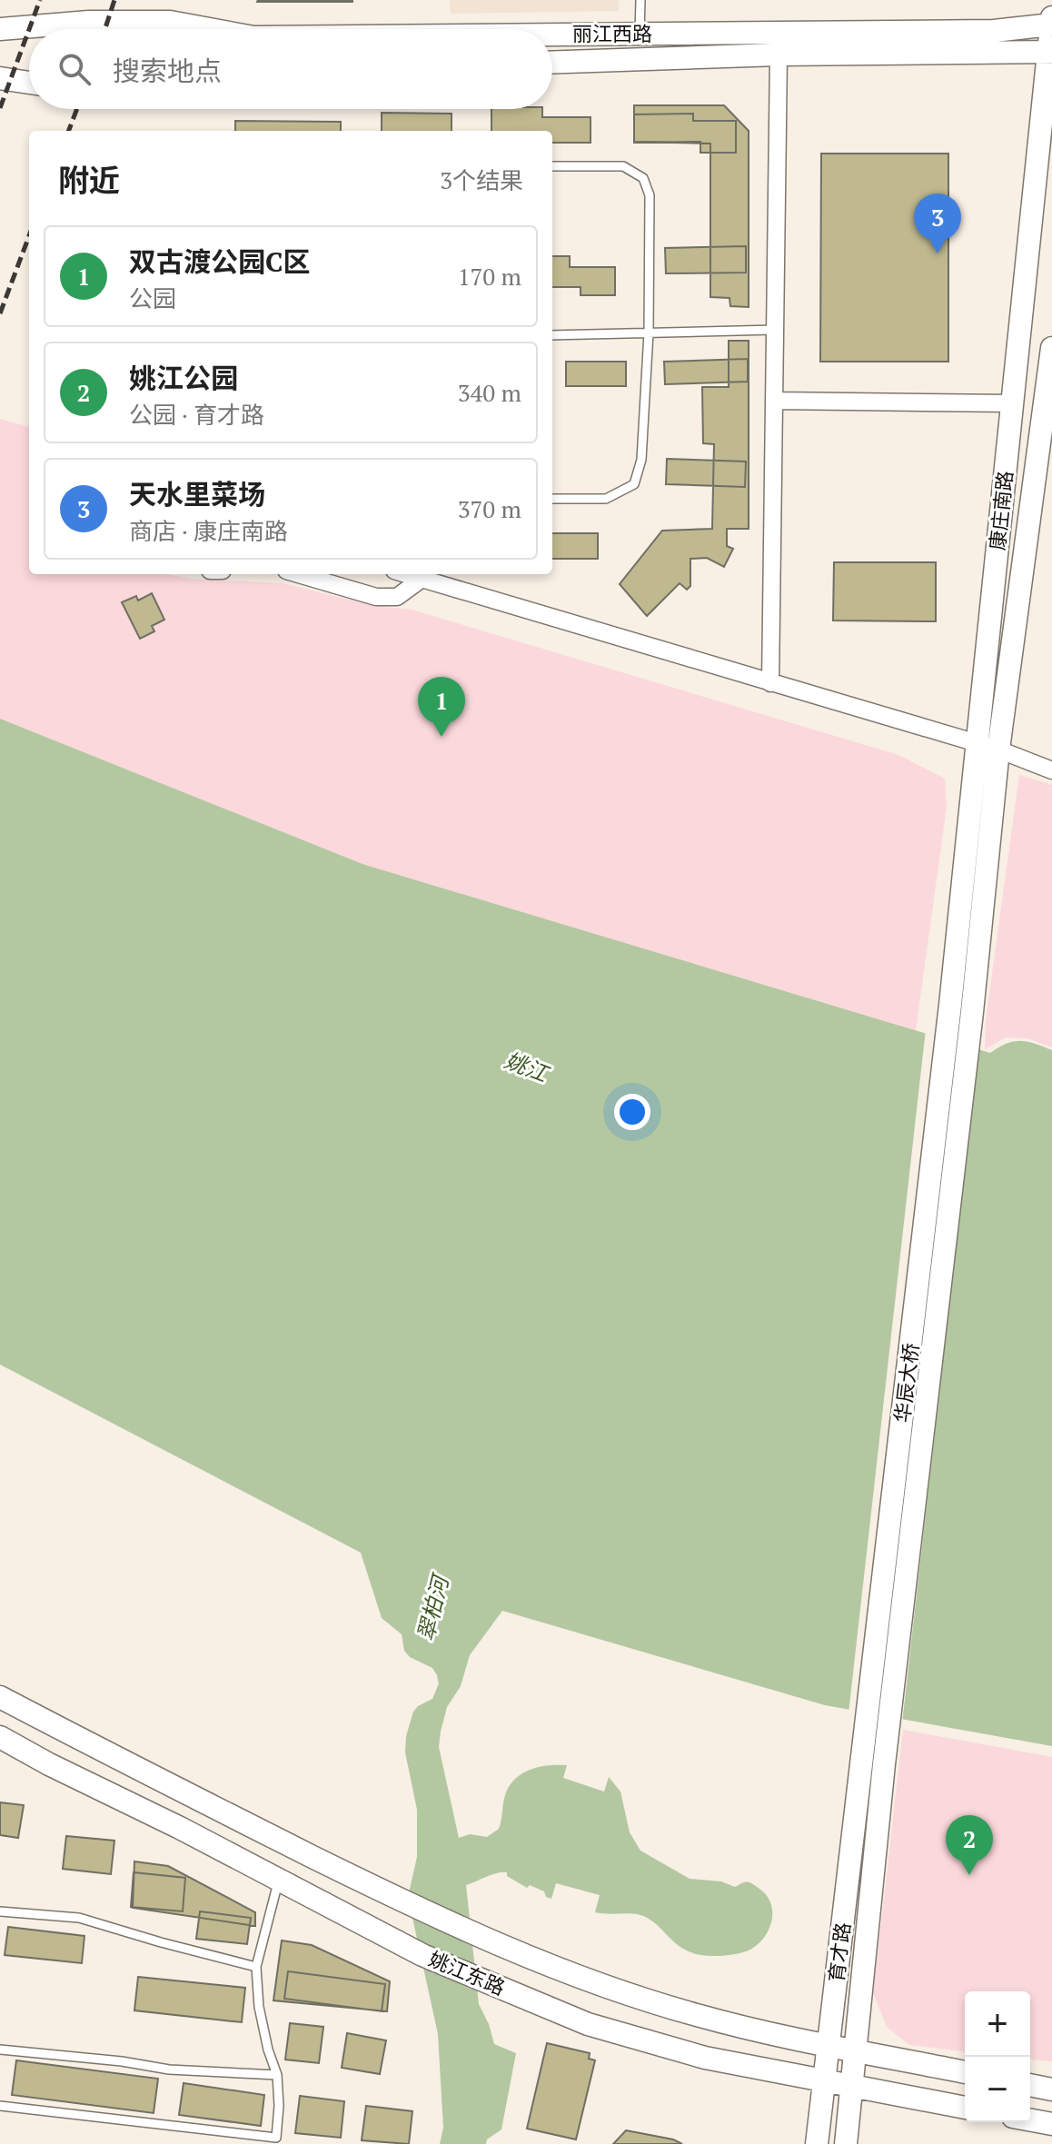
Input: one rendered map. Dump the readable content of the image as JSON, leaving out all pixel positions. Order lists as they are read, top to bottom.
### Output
{
  "streets": {
    "main road": [
      "丽江西路",
      "康庄南路",
      "华辰大桥",
      "育才路",
      "姚江东路"
    ]
  },
  "crossings": [
    ["丽江西路", "康庄南路"],
    ["康庄南路", "华辰大桥"],
    ["华辰大桥", "育才路"],
    ["育才路", "姚江东路"]
  ],
  "water": ["姚江", "翠柏河"],
  "page": {
    "search": "搜索地点",
    "heading": ["附近", "3个结果"],
    "pins": ["3", "1", "2"],
    "list": [
      {
        "mark": "1",
        "name": "双古渡公园C区",
        "note": "公园",
        "value": "170 m"
      },
      {
        "mark": "2",
        "name": "姚江公园",
        "note": "公园 · 育才路",
        "value": "340 m"
      },
      {
        "mark": "3",
        "name": "天水里菜场",
        "note": "商店 · 康庄南路",
        "value": "370 m"
      }
    ],
    "map_buttons": ["+", "−"]
  }
}
